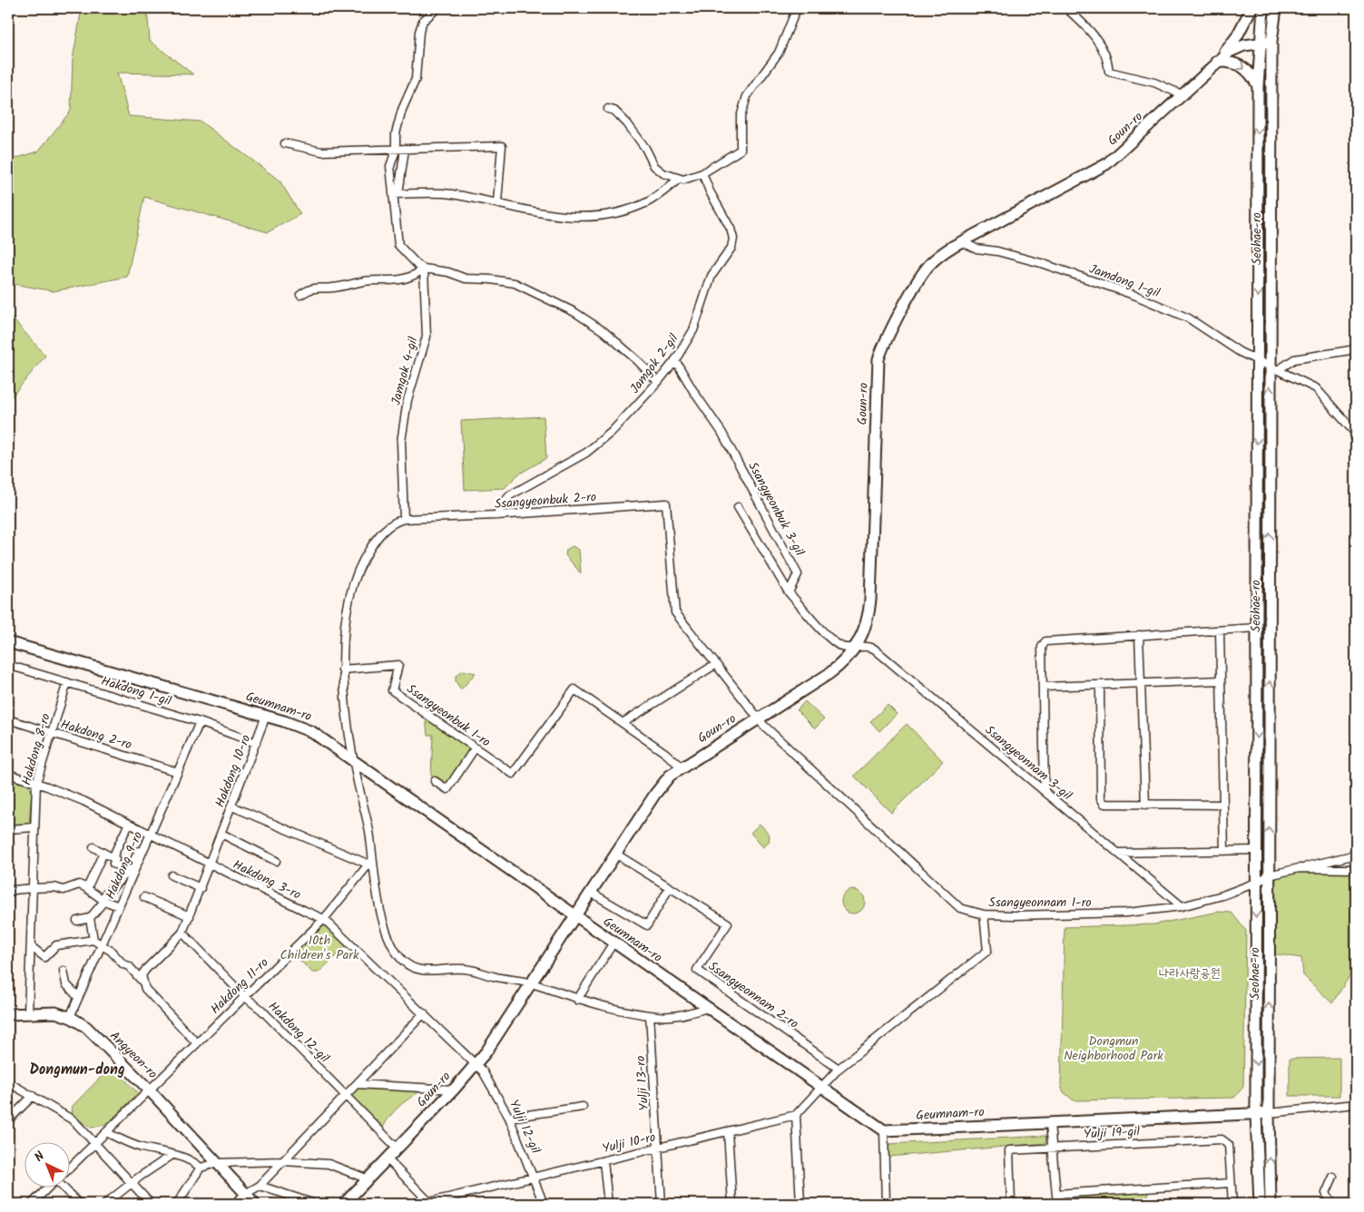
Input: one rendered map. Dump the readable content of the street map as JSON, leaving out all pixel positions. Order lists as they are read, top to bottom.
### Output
{
  "streets": {
    "street": [
      "Goun-ro",
      "Seohae-ro",
      "Jamdong 1-gil",
      "Jamgok 2-gil",
      "Jamgok 4-gil",
      "Ssangyeonbuk 2-ro",
      "Ssangyeonbuk 3-gil",
      "Hakdong 1-gil",
      "Geumnam-ro",
      "Ssangyeonbuk 1-ro",
      "Hakdong 2-ro",
      "Hakdong 8-ro",
      "Ssangyeonnam 3-gil",
      "Hakdong 10-ro",
      "Hakdong 9-ro",
      "Hakdong 3-ro",
      "Ssangyeonnam 1-ro",
      "Hakdong 11-ro",
      "Ssangyeonnam 2-ro",
      "Hakdong 12-gil",
      "Angyeon-ro",
      "Yulji 13-ro",
      "Yulji 12-gil",
      "Yulji 19-gil",
      "Yulji 10-ro"
    ]
  },
  "crossings": [
    ["Goun-ro", "Seohae-ro"],
    ["Goun-ro", "Jamdong 1-gil"],
    ["Goun-ro", "Geumnam-ro"],
    ["Goun-ro", "Ssangyeonnam 3-gil"],
    ["Goun-ro", "Hakdong 3-ro"],
    ["Goun-ro", "Ssangyeonnam 1-ro"],
    ["Goun-ro", "Ssangyeonnam 2-ro"],
    ["Goun-ro", "Hakdong 12-gil"],
    ["Goun-ro", "Yulji 12-gil"],
    ["Seohae-ro", "Jamdong 1-gil"],
    ["Seohae-ro", "Geumnam-ro"],
    ["Seohae-ro", "Ssangyeonnam 3-gil"],
    ["Seohae-ro", "Ssangyeonnam 1-ro"],
    ["Jamgok 2-gil", "Ssangyeonbuk 2-ro"],
    ["Jamgok 2-gil", "Ssangyeonbuk 3-gil"],
    ["Jamgok 4-gil", "Ssangyeonbuk 2-ro"],
    ["Ssangyeonbuk 2-ro", "Geumnam-ro"],
    ["Ssangyeonbuk 2-ro", "Ssangyeonbuk 1-ro"],
    ["Ssangyeonbuk 2-ro", "Ssangyeonnam 1-ro"],
    ["Hakdong 1-gil", "Hakdong 8-ro"],
    ["Hakdong 1-gil", "Hakdong 10-ro"],
    ["Hakdong 1-gil", "Hakdong 9-ro"],
    ["Geumnam-ro", "Hakdong 10-ro"],
    ["Hakdong 2-ro", "Hakdong 8-ro"],
    ["Hakdong 2-ro", "Hakdong 9-ro"],
    ["Hakdong 8-ro", "Hakdong 3-ro"],
    ["Hakdong 8-ro", "Angyeon-ro"],
    ["Ssangyeonnam 3-gil", "Ssangyeonnam 1-ro"],
    ["Hakdong 10-ro", "Hakdong 3-ro"],
    ["Hakdong 10-ro", "Hakdong 12-gil"],
    ["Hakdong 9-ro", "Hakdong 3-ro"],
    ["Hakdong 9-ro", "Angyeon-ro"],
    ["Hakdong 3-ro", "Hakdong 11-ro"],
    ["Hakdong 3-ro", "Yulji 12-gil"],
    ["Hakdong 11-ro", "Hakdong 12-gil"],
    ["Hakdong 11-ro", "Angyeon-ro"],
    ["Yulji 13-ro", "Yulji 10-ro"],
    ["Yulji 12-gil", "Yulji 10-ro"]
  ],
  "districts": ["Dongmun-dong"],
  "parks": ["10th Children's Park", "나라사랑공원", "Dongmun Neighborhood Park"],
  "north": "top left"
}
